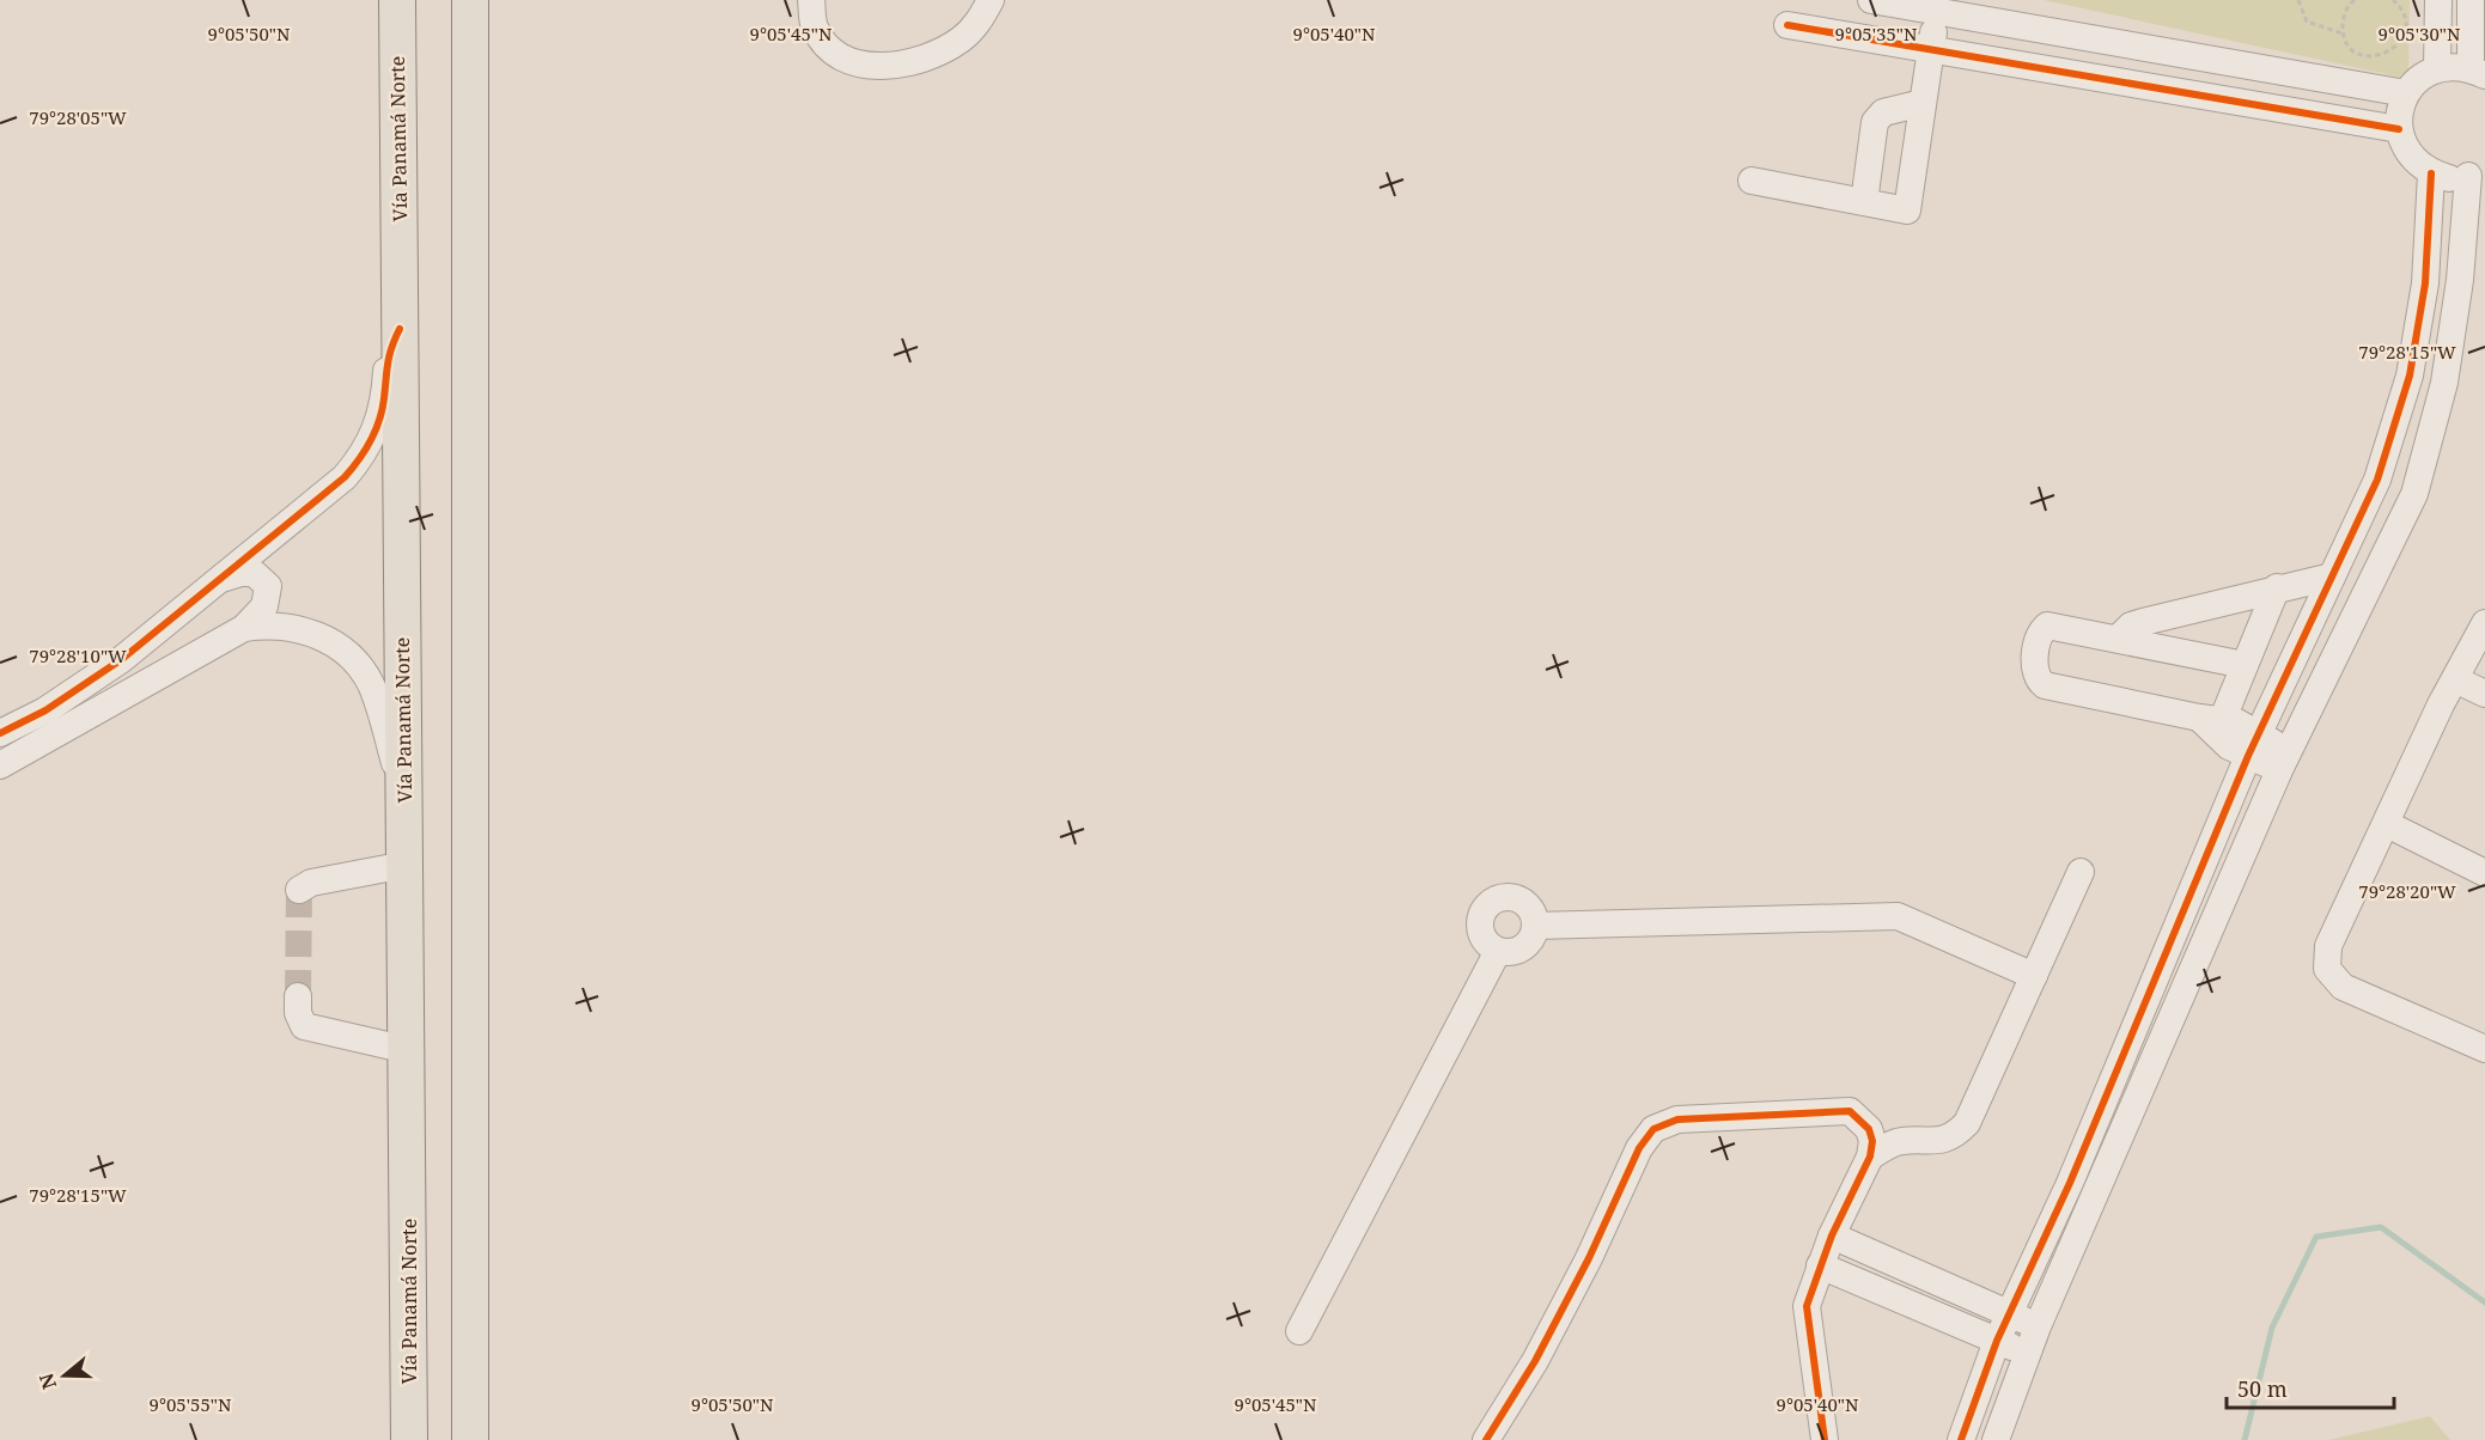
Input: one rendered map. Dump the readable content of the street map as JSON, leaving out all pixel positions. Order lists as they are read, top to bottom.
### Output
{
  "streets": {
    "main road": ["Vía Panamá Norte"]
  },
  "scale_bar": "50 m",
  "north": "left",
  "coordinates": [
    "9°05'50\"N",
    "9°05'45\"N",
    "9°05'40\"N",
    "9°05'35\"N",
    "9°05'30\"N",
    "79°28'05\"W",
    "79°28'15\"W",
    "79°28'10\"W",
    "79°28'20\"W",
    "9°05'55\"N"
  ]
}
